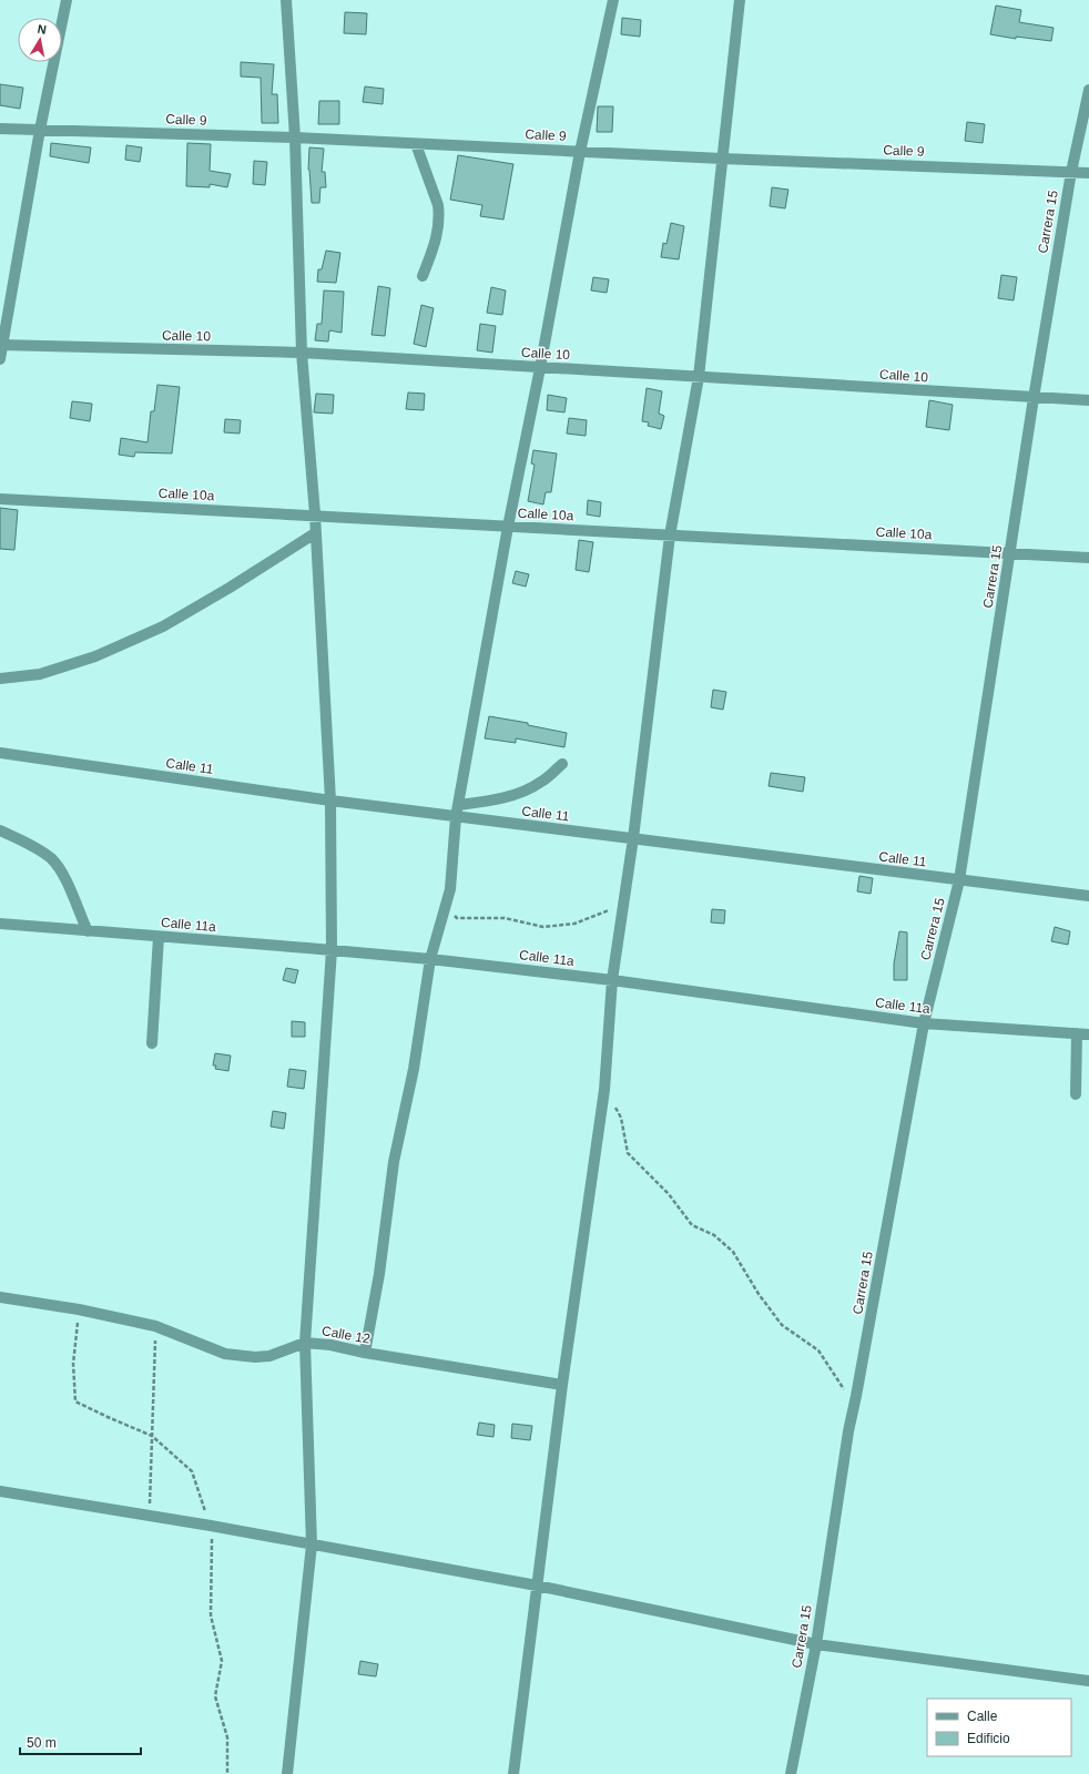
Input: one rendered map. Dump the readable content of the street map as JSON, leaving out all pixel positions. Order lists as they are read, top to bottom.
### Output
{
  "streets": {
    "street": [
      "Calle 9",
      "Carrera 15",
      "Calle 10",
      "Calle 10a",
      "Calle 11",
      "Calle 11a",
      "Calle 12"
    ]
  },
  "crossings": [
    ["Calle 9", "Carrera 15"],
    ["Carrera 15", "Calle 10"],
    ["Carrera 15", "Calle 10a"],
    ["Carrera 15", "Calle 11"],
    ["Carrera 15", "Calle 11a"]
  ],
  "legend": ["Calle", "Edificio"],
  "scale_bar": "50 m",
  "north": "top"
}
